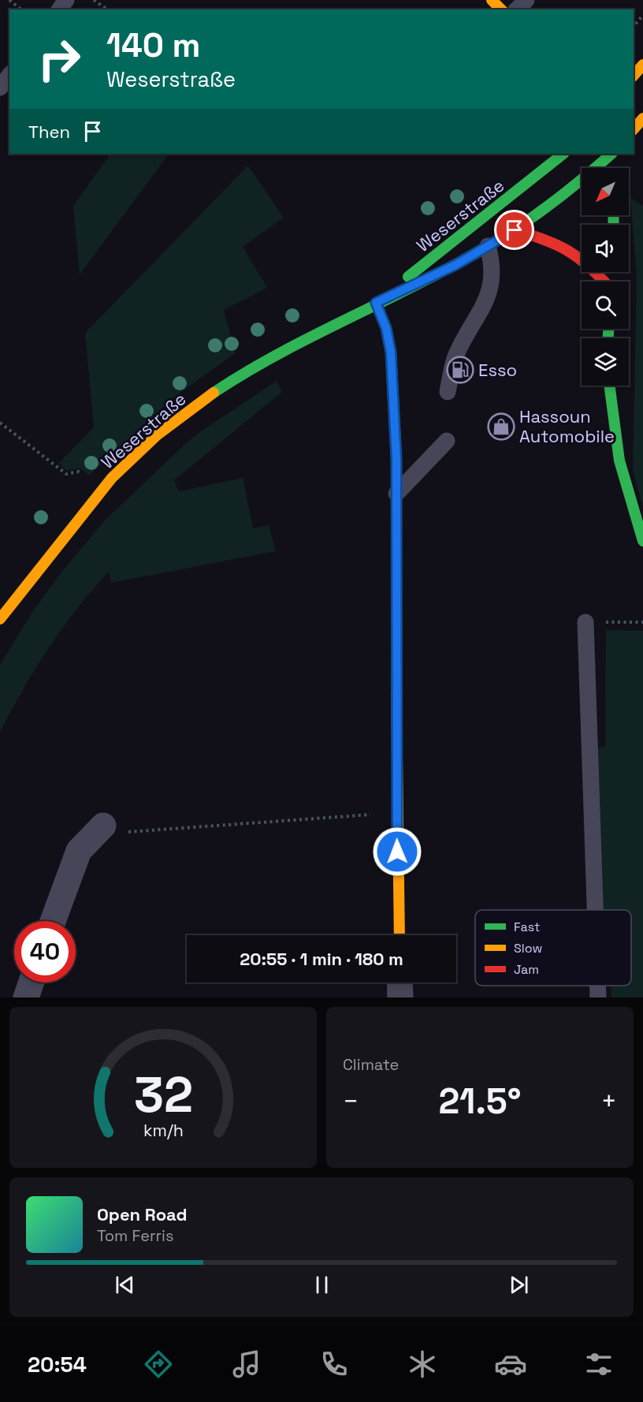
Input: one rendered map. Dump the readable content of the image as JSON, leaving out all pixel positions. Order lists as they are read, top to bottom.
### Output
{
  "streets": {
    "street": ["Weserstraße"]
  },
  "places": {
    "fuel station": ["Esso"],
    "shop": ["Hassoun Automobile"]
  },
  "legend": ["Fast", "Slow", "Jam"],
  "north": "bottom left",
  "page": {
    "turn": ["140 m", "Weserstraße"],
    "then": "Then",
    "limit": "40",
    "trip": "20:55 · 1 min · 180 m",
    "tile": "Climate",
    "heat": ["−", "21.5°", "+"],
    "song": ["Open Road", "Tom Ferris"],
    "tabs": "20:54",
    "gauge": ["32", "km/h"]
  }
}
